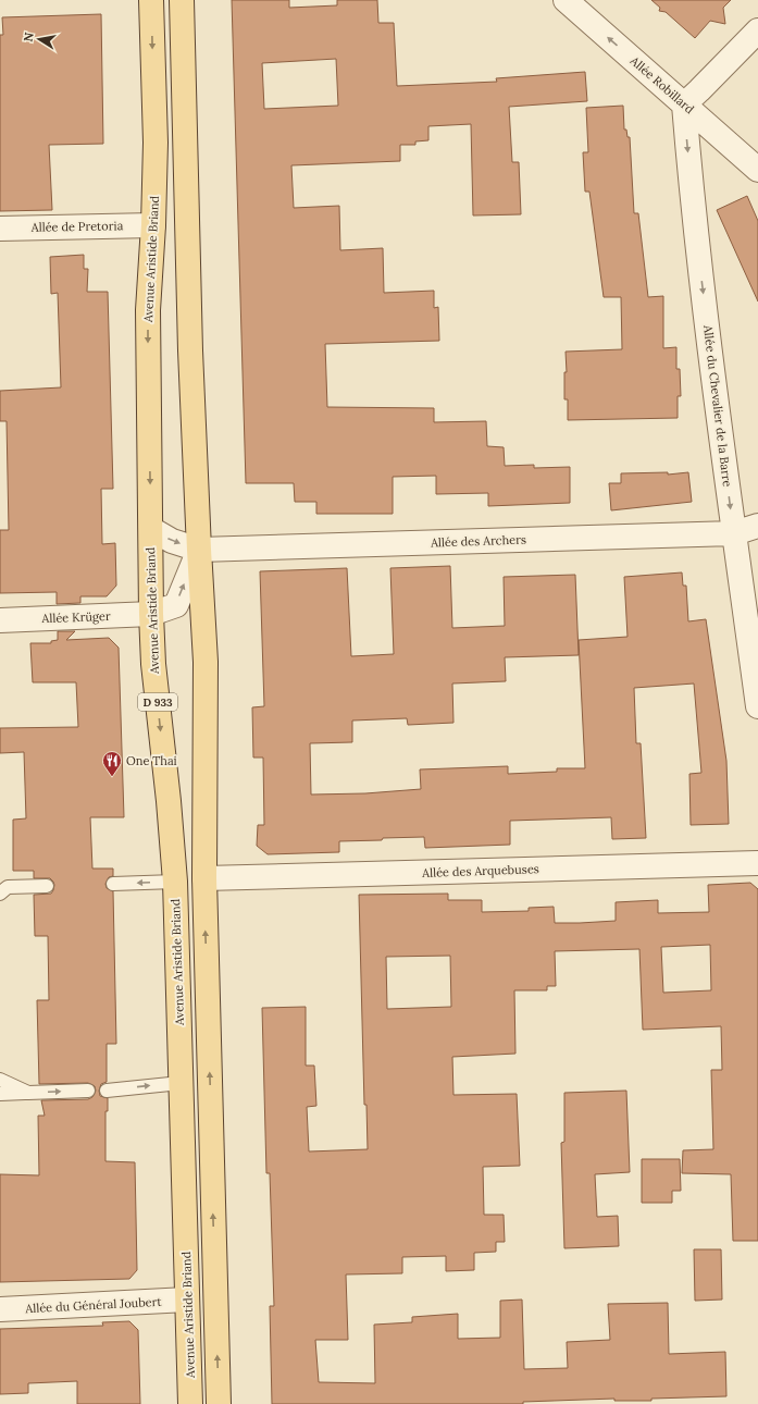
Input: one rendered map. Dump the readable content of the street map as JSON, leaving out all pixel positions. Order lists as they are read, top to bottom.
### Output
{
  "streets": {
    "main road": ["Avenue Aristide Briand", "D 933"],
    "street": [
      "Allée Robillard",
      "Allée de Pretoria",
      "Allée du Chevalier de la Barre",
      "Allée des Archers",
      "Allée Krüger",
      "Allée des Arquebuses",
      "Allée du Général Joubert"
    ]
  },
  "crossings": [
    ["Allée Robillard", "Allée du Chevalier de la Barre"],
    ["Allée de Pretoria", "Avenue Aristide Briand"],
    ["Avenue Aristide Briand", "Allée Krüger"],
    ["Avenue Aristide Briand", "Allée du Général Joubert"],
    ["Allée du Chevalier de la Barre", "Allée des Archers"],
    ["Allée des Archers", "Allée Krüger"]
  ],
  "one_way": ["Allée Robillard", "Allée du Chevalier de la Barre"],
  "places": {
    "restaurant": ["One Thai"]
  },
  "north": "left"
}
